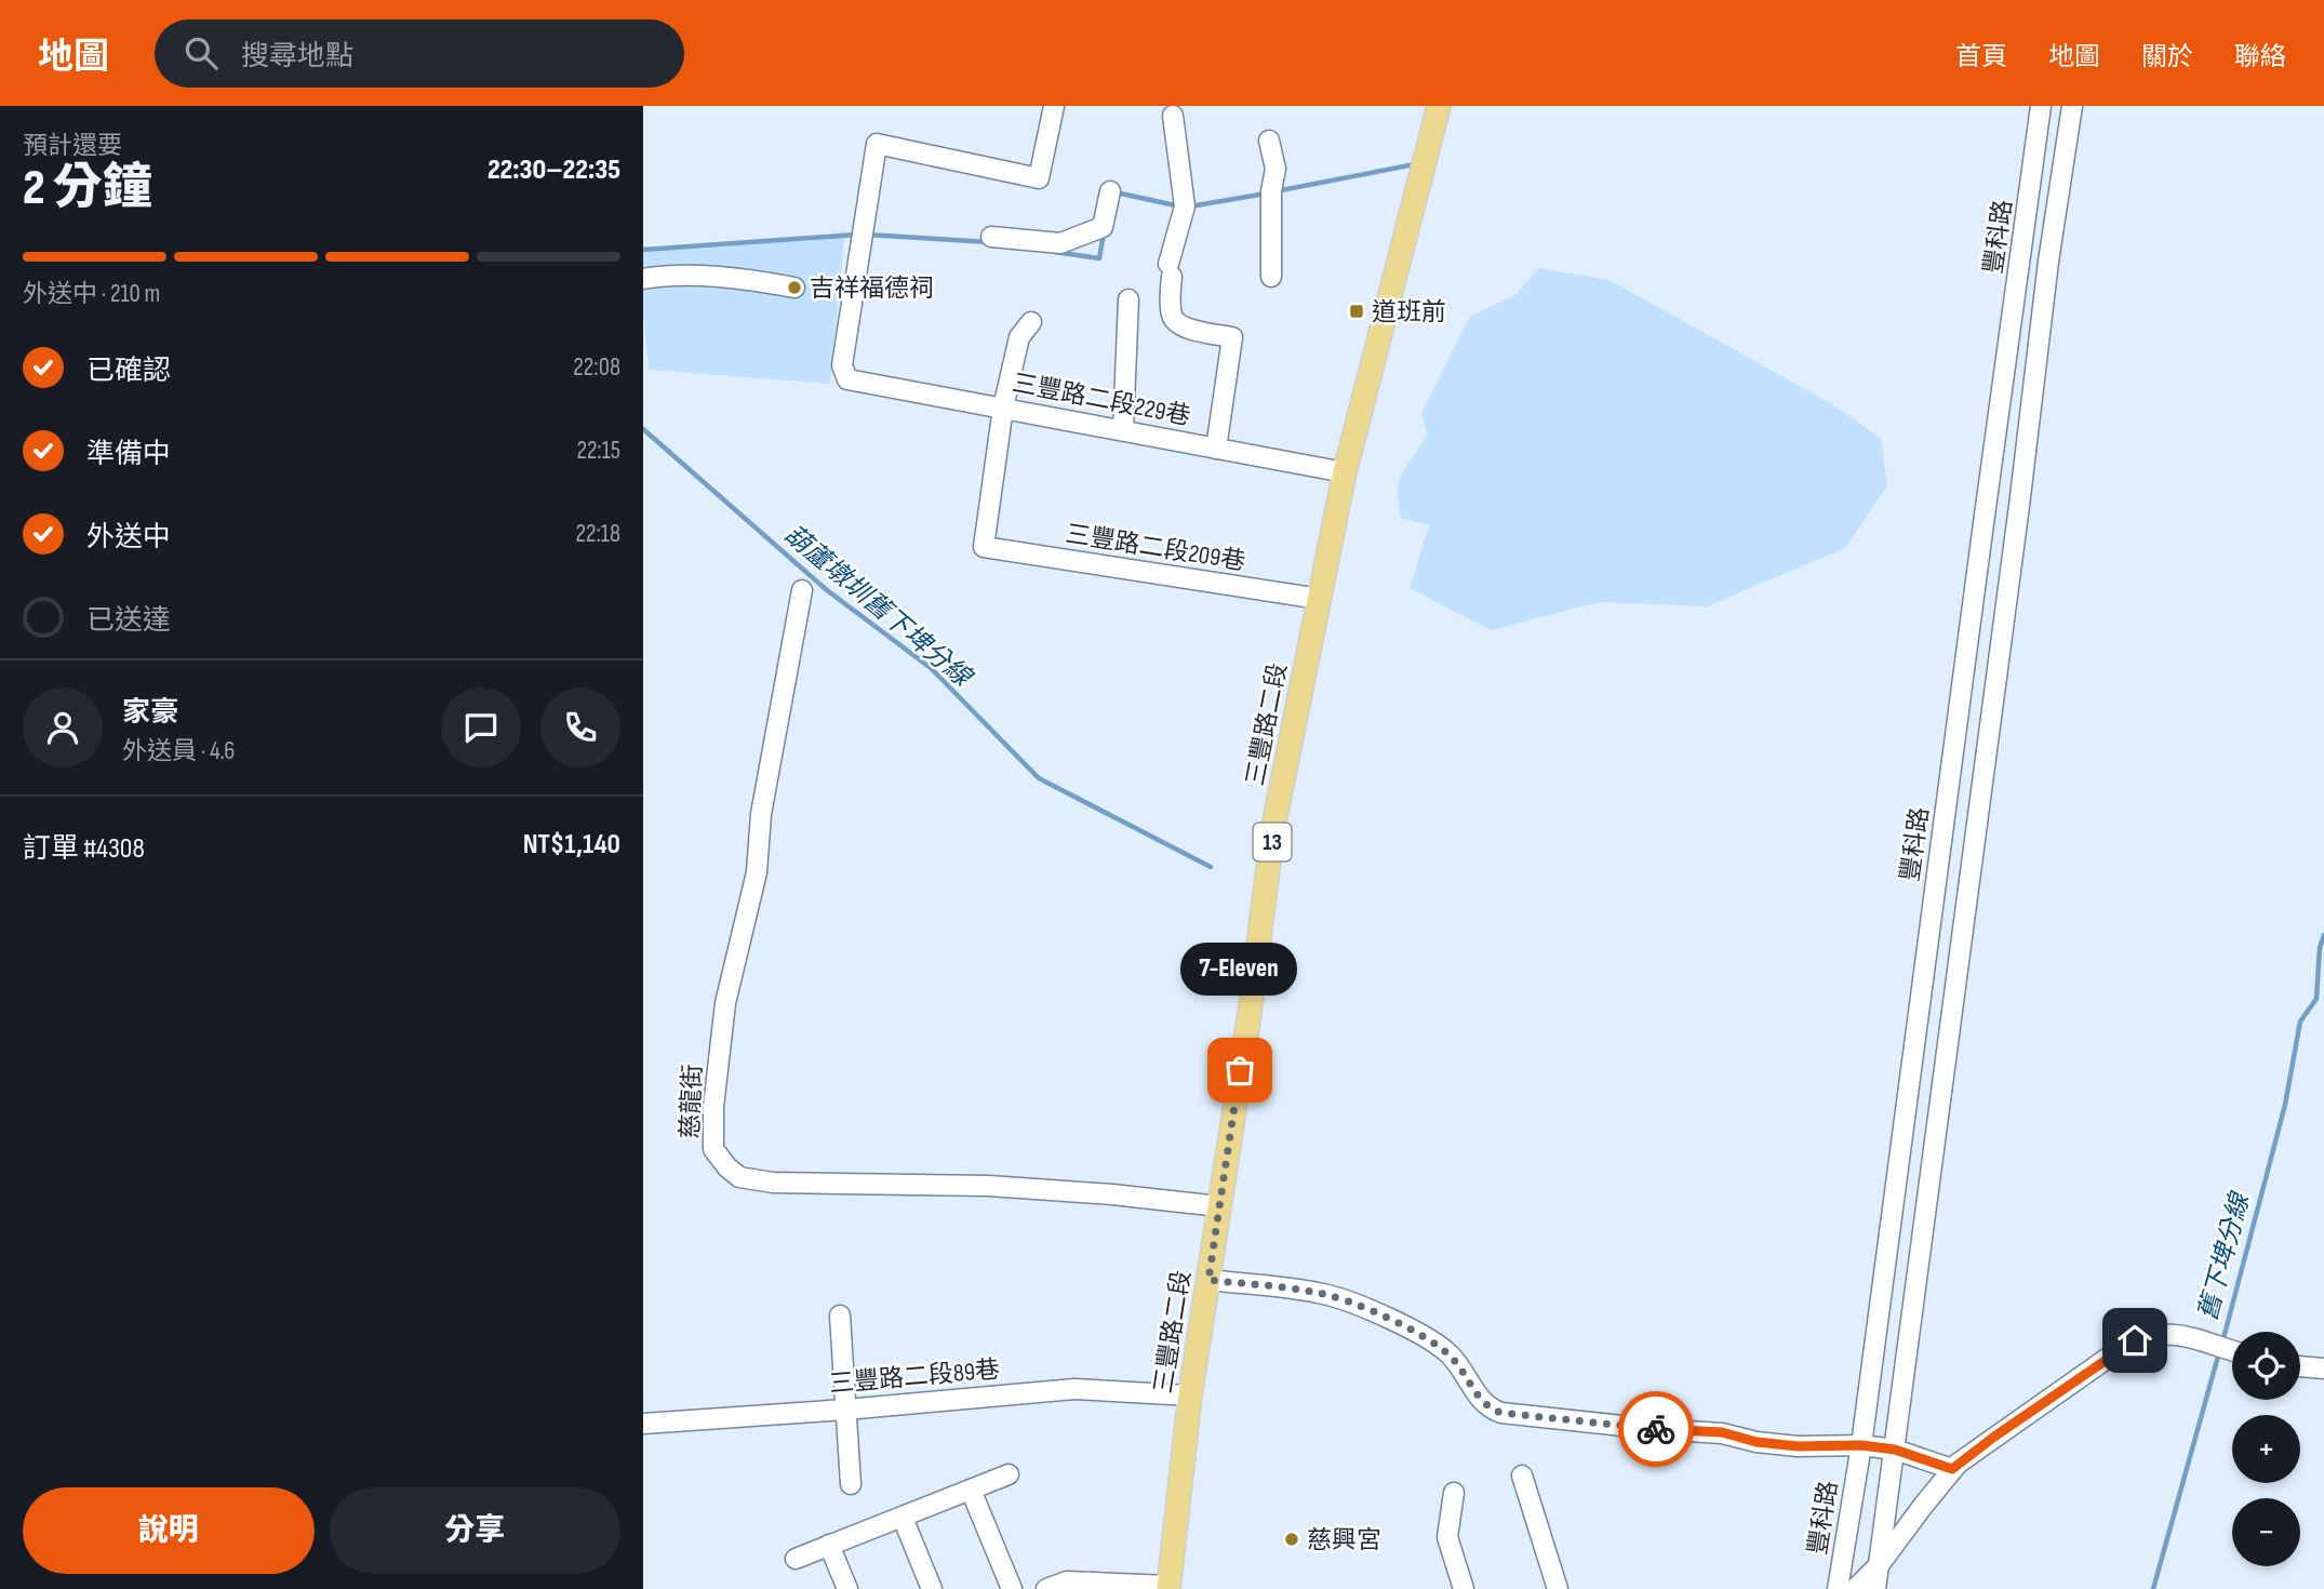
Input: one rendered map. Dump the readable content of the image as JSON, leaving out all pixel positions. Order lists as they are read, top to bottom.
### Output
{
  "streets": {
    "main road": ["三豐路二段", "13"],
    "street": [
      "豐科路",
      "三豐路二段229巷",
      "三豐路二段209巷",
      "慈龍街",
      "三豐路二段89巷"
    ]
  },
  "crossings": [
    ["三豐路二段229巷", "三豐路二段209巷"],
    ["三豐路二段229巷", "三豐路二段"],
    ["三豐路二段209巷", "三豐路二段"],
    ["三豐路二段", "慈龍街"],
    ["三豐路二段", "三豐路二段89巷"]
  ],
  "water": ["葫蘆墩圳舊下埤分線", "舊下埤分線"],
  "places": {
    "other": ["吉祥福德祠", "7-Eleven", "慈興宮"],
    "transit": ["道班前"]
  },
  "page": {
    "header": "地圖",
    "search": "搜尋地點",
    "nav": [
      "首頁",
      "地圖",
      "關於",
      "聯絡"
    ],
    "heading": ["2 分鐘", "預計還要", "22:30–22:35"],
    "panel": [
      "家豪",
      "外送員 · 4.6",
      "訂單 #4308",
      "NT$1,140"
    ],
    "bar": "外送中 · 210 m",
    "list": [
      ["已確認", "22:08"],
      ["準備中", "22:15"],
      ["外送中", "22:18"],
      "已送達"
    ],
    "bubble": "7-Eleven",
    "map_buttons": ["+", "−"],
    "buttons": ["說明", "分享"]
  }
}
